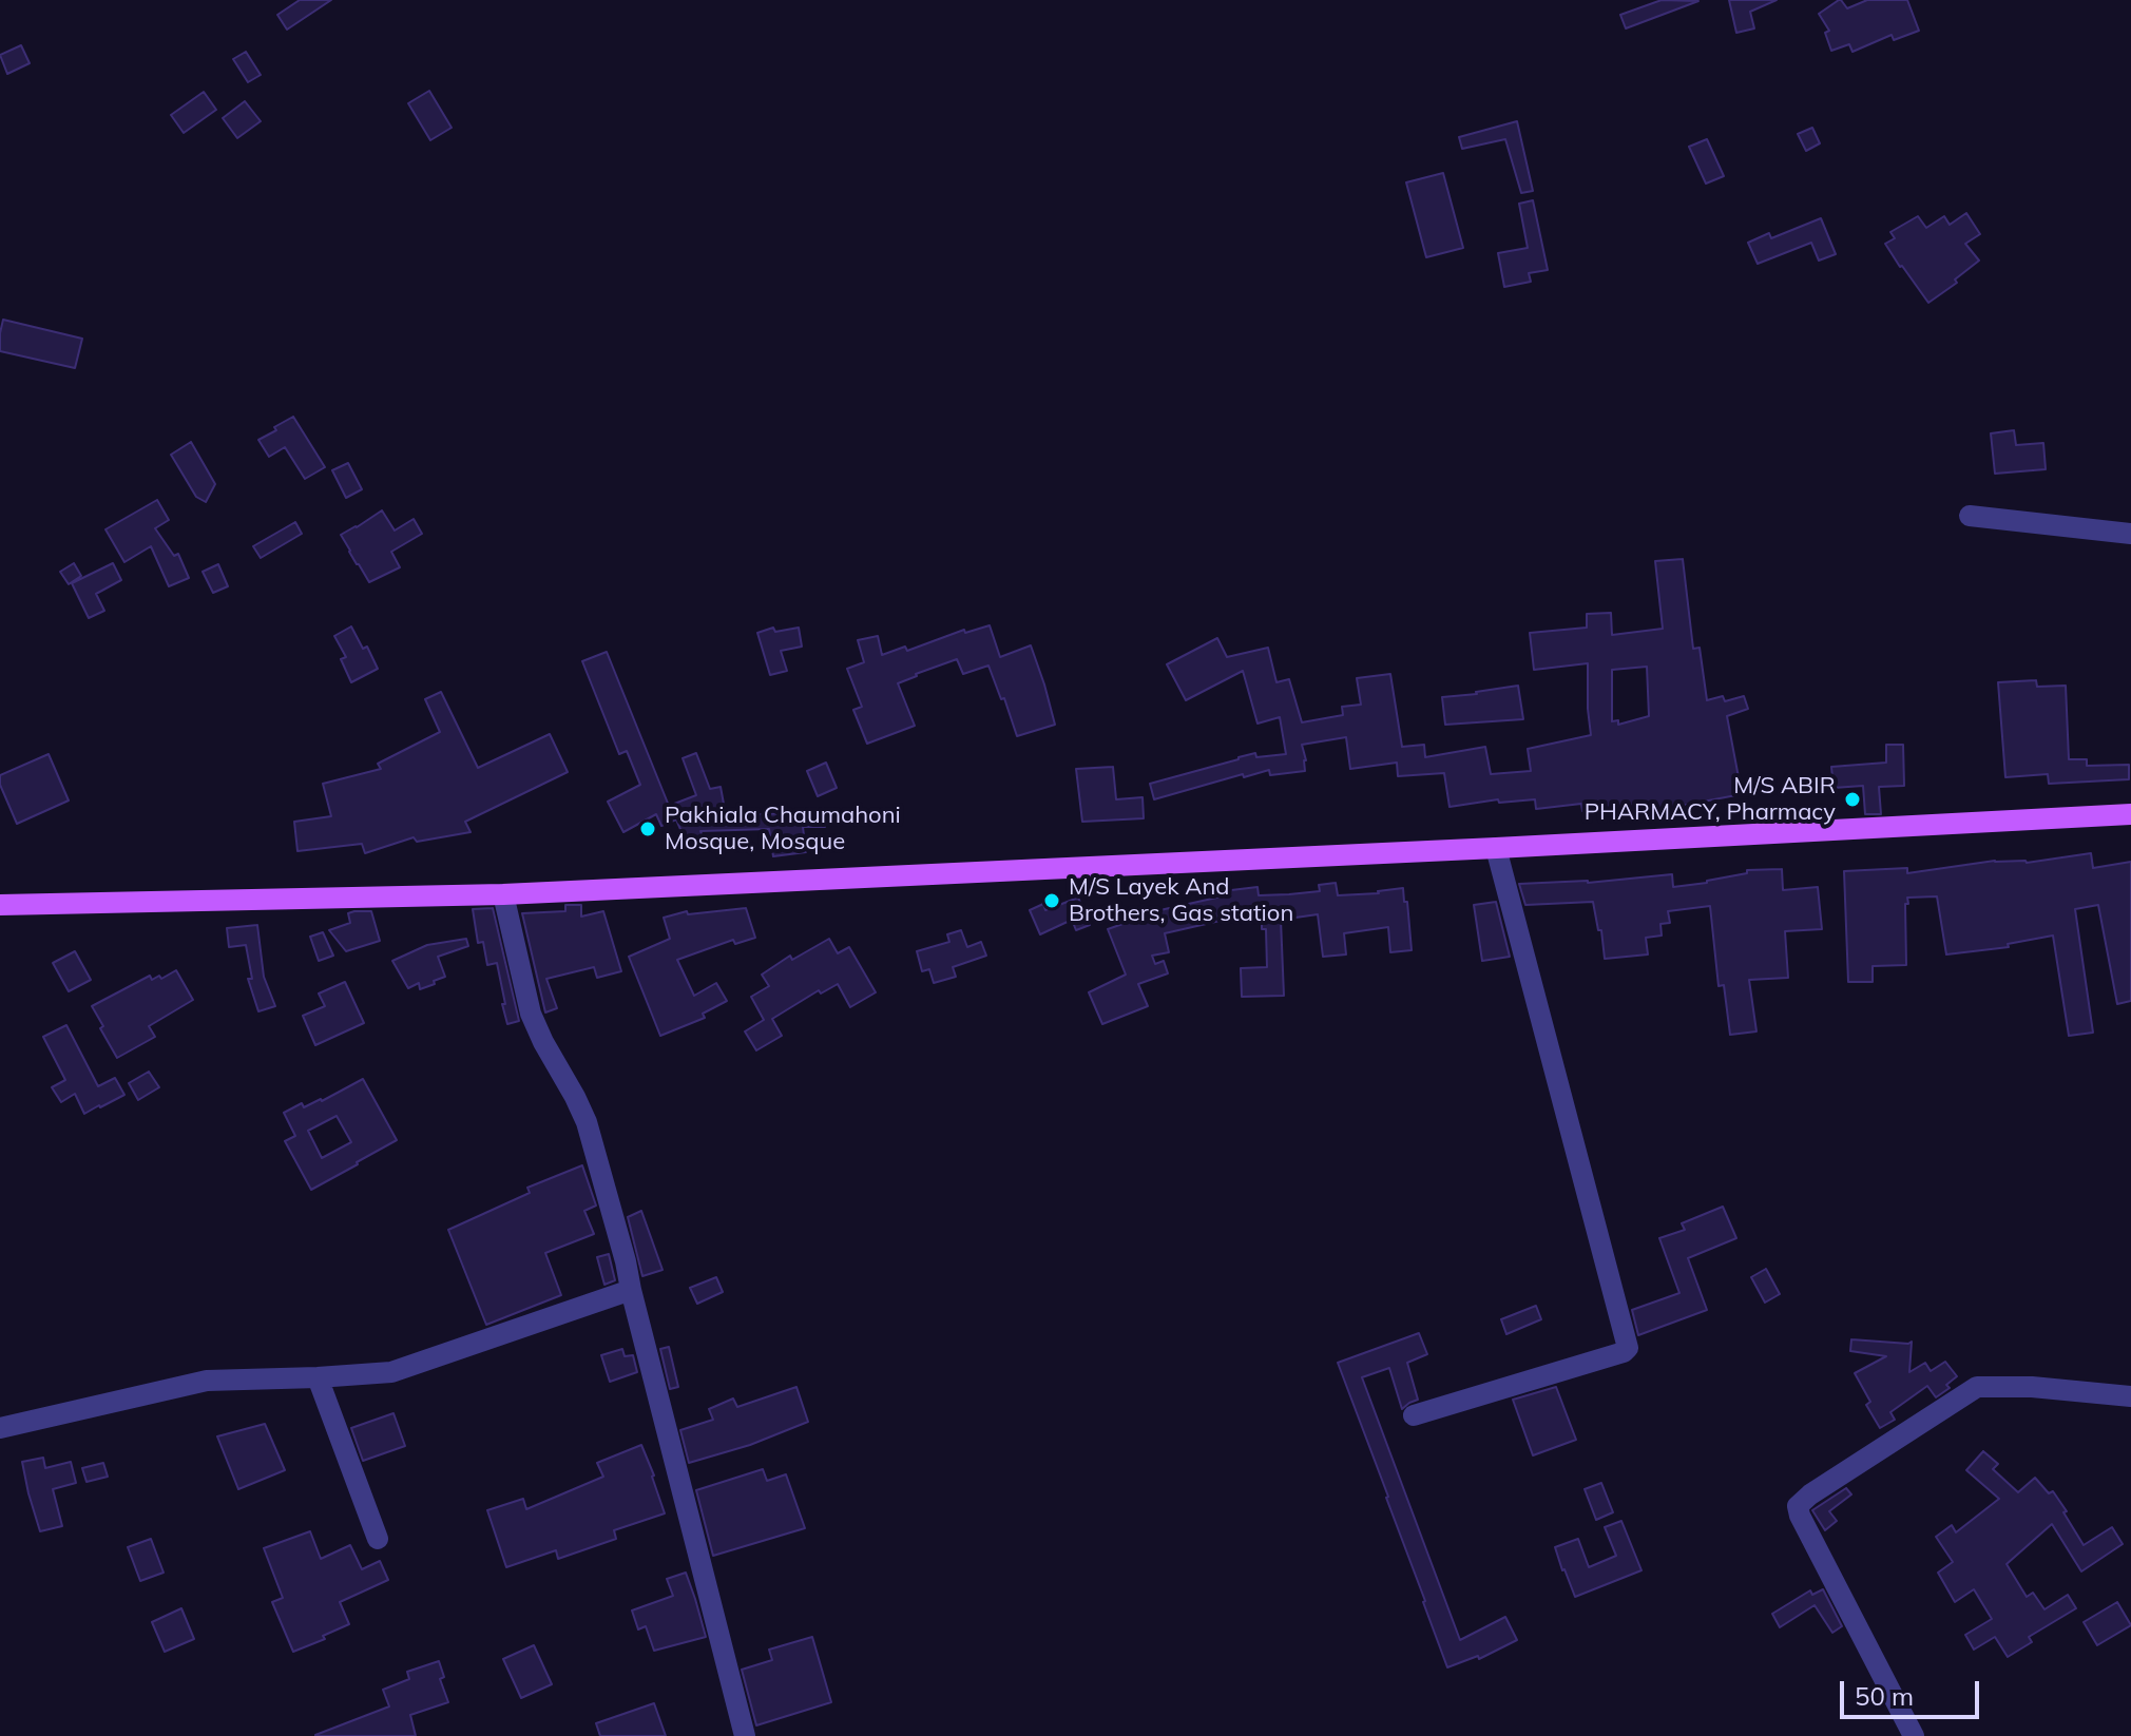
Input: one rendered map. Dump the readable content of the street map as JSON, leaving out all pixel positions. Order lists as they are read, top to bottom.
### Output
{
  "places": ["M/S ABIR PHARMACY, Pharmacy", "Pakhiala Chaumahoni Mosque, Mosque", "M/S Layek And Brothers, Gas station"],
  "scale_bar": "50 m"
}
